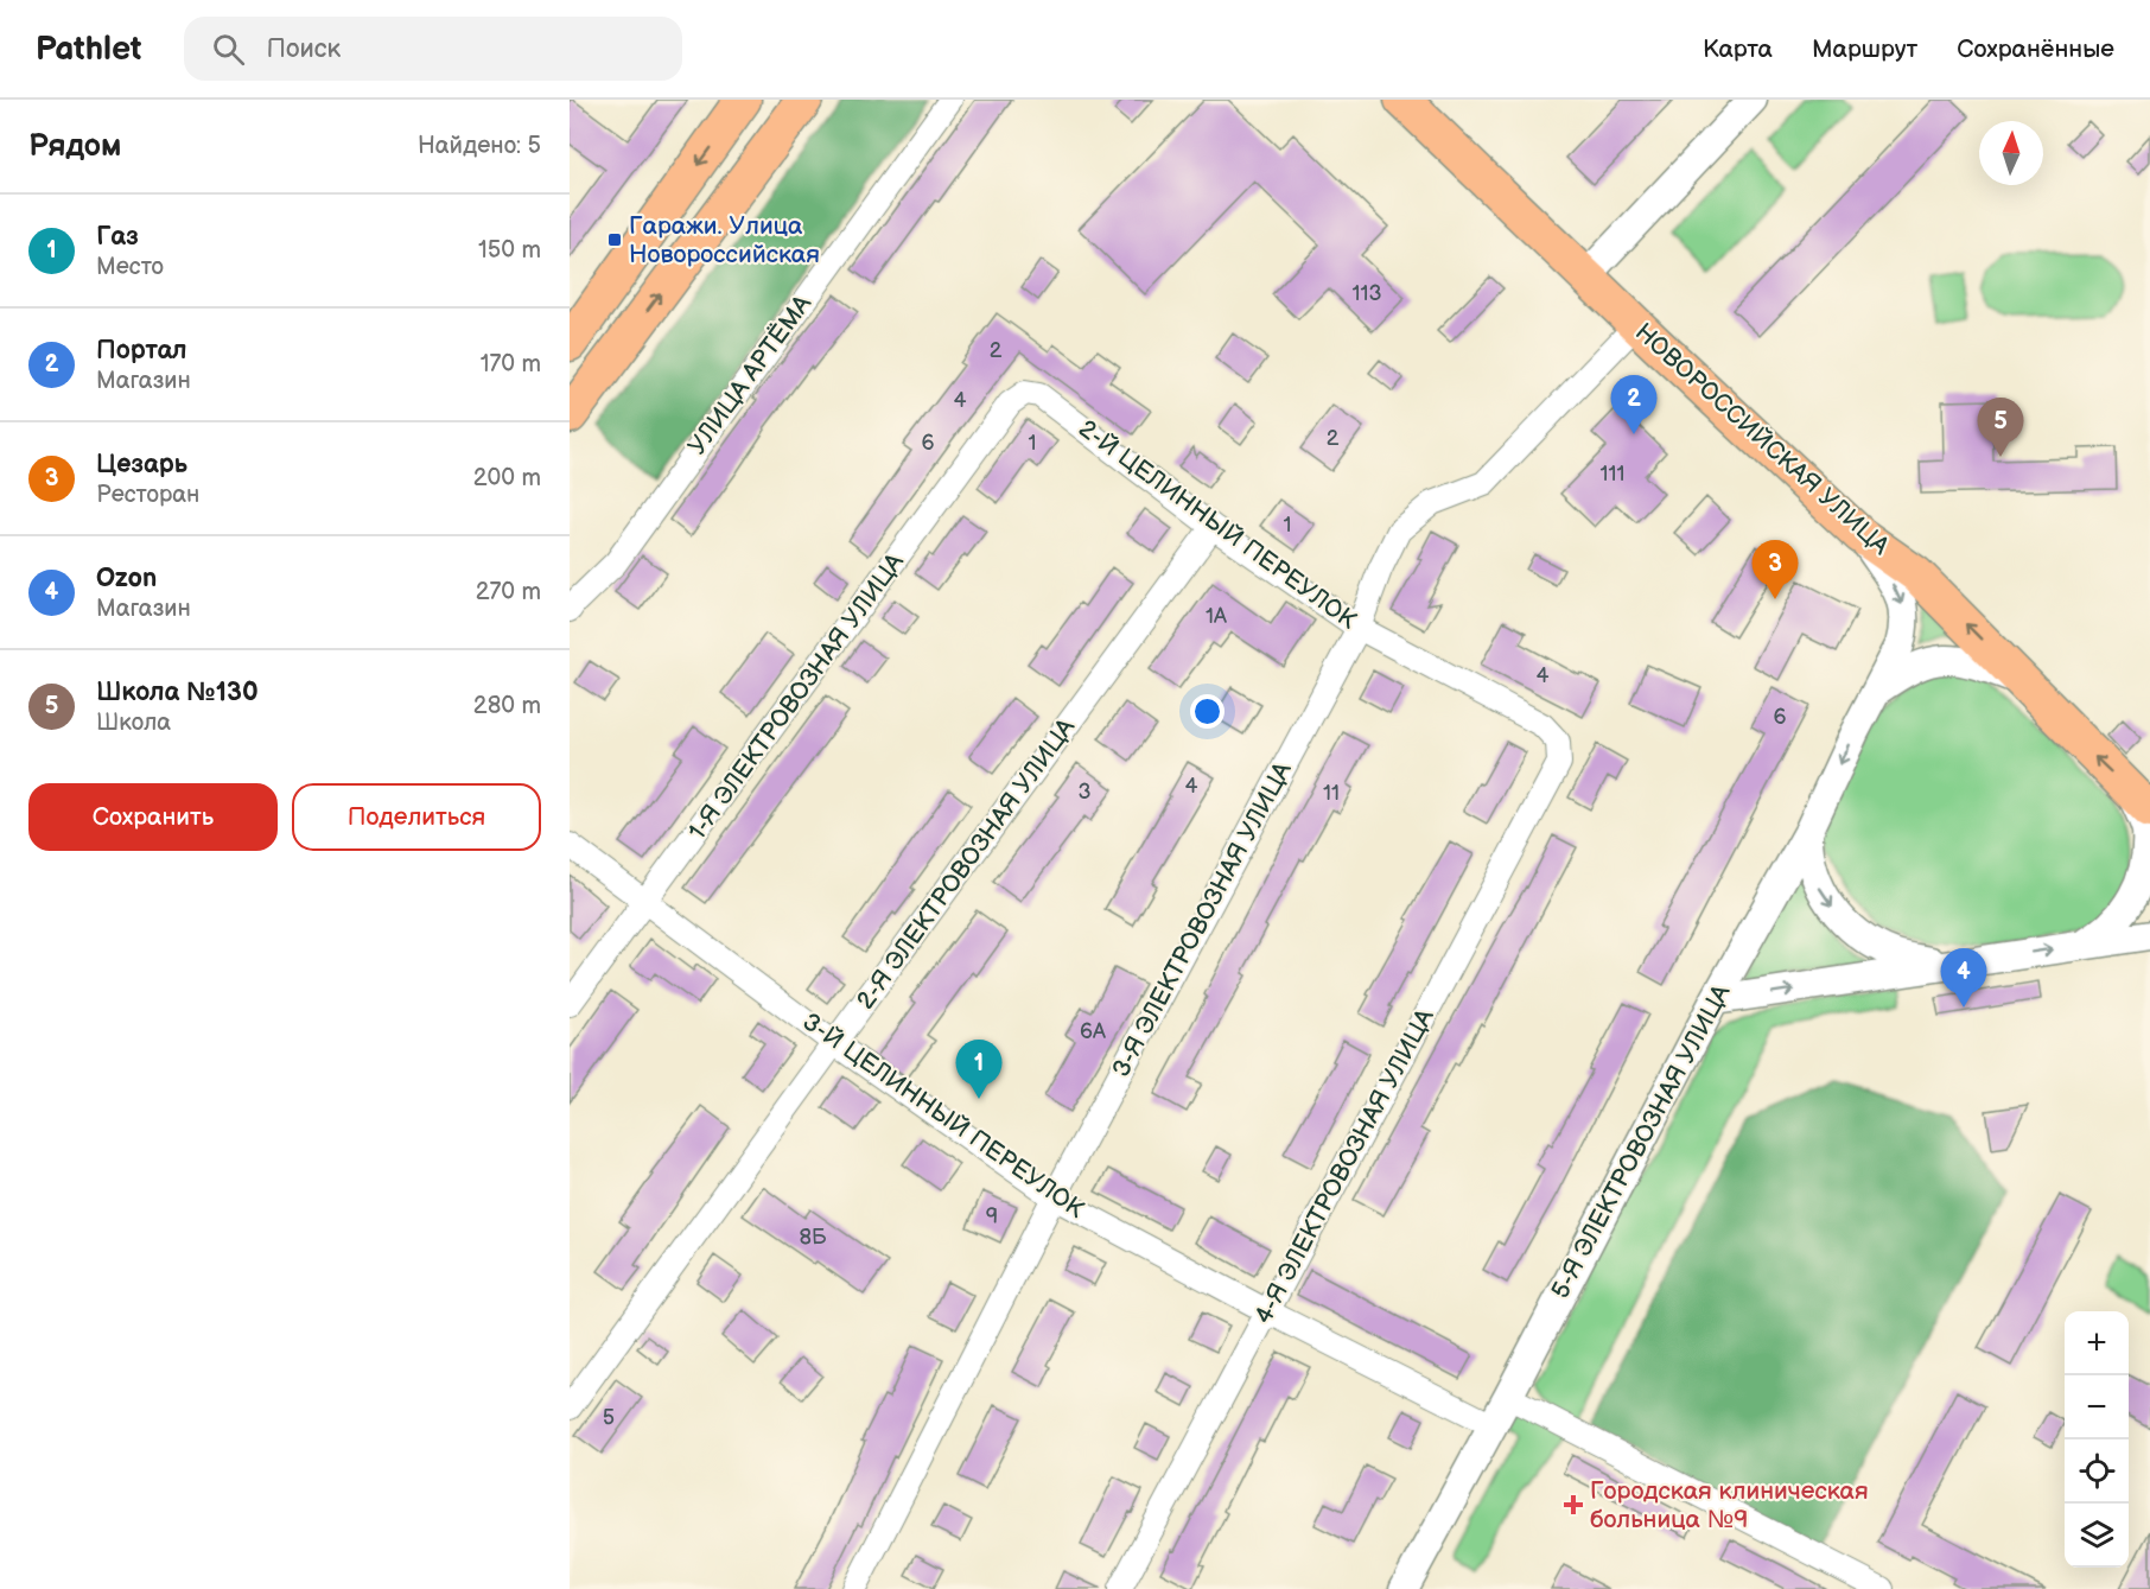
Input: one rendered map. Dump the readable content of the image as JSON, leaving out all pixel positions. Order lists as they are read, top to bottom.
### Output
{
  "streets": {
    "main road": ["НОВОРОССИЙСКАЯ УЛИЦА"],
    "street": [
      "УЛИЦА АРТЁМА",
      "2-Й ЦЕЛИННЫЙ ПЕРЕУЛОК",
      "1-Я ЭЛЕКТРОВОЗНАЯ УЛИЦА",
      "2-Я ЭЛЕКТРОВОЗНАЯ УЛИЦА",
      "3-Я ЭЛЕКТРОВОЗНАЯ УЛИЦА",
      "3-Й ЦЕЛИННЫЙ ПЕРЕУЛОК",
      "5-Я ЭЛЕКТРОВОЗНАЯ УЛИЦА",
      "4-Я ЭЛЕКТРОВОЗНАЯ УЛИЦА"
    ]
  },
  "crossings": [
    ["НОВОРОССИЙСКАЯ УЛИЦА", "3-Я ЭЛЕКТРОВОЗНАЯ УЛИЦА"],
    ["НОВОРОССИЙСКАЯ УЛИЦА", "5-Я ЭЛЕКТРОВОЗНАЯ УЛИЦА"],
    ["2-Й ЦЕЛИННЫЙ ПЕРЕУЛОК", "1-Я ЭЛЕКТРОВОЗНАЯ УЛИЦА"],
    ["2-Й ЦЕЛИННЫЙ ПЕРЕУЛОК", "2-Я ЭЛЕКТРОВОЗНАЯ УЛИЦА"],
    ["2-Й ЦЕЛИННЫЙ ПЕРЕУЛОК", "3-Я ЭЛЕКТРОВОЗНАЯ УЛИЦА"],
    ["2-Й ЦЕЛИННЫЙ ПЕРЕУЛОК", "4-Я ЭЛЕКТРОВОЗНАЯ УЛИЦА"],
    ["1-Я ЭЛЕКТРОВОЗНАЯ УЛИЦА", "3-Й ЦЕЛИННЫЙ ПЕРЕУЛОК"],
    ["2-Я ЭЛЕКТРОВОЗНАЯ УЛИЦА", "3-Й ЦЕЛИННЫЙ ПЕРЕУЛОК"],
    ["3-Я ЭЛЕКТРОВОЗНАЯ УЛИЦА", "3-Й ЦЕЛИННЫЙ ПЕРЕУЛОК"],
    ["3-Й ЦЕЛИННЫЙ ПЕРЕУЛОК", "5-Я ЭЛЕКТРОВОЗНАЯ УЛИЦА"],
    ["3-Й ЦЕЛИННЫЙ ПЕРЕУЛОК", "4-Я ЭЛЕКТРОВОЗНАЯ УЛИЦА"]
  ],
  "one_way": ["НОВОРОССИЙСКАЯ УЛИЦА"],
  "places": {
    "transit": ["Гаражи. Улица Новороссийская"],
    "health": ["Городская клиническая больница №9"]
  },
  "house_numbers": [
    "113",
    "2",
    "4",
    "2",
    "6",
    "1",
    "111",
    "1",
    "1А",
    "4",
    "6",
    "4",
    "3",
    "11",
    "6А",
    "9",
    "8Б",
    "5"
  ],
  "north": "top",
  "page": {
    "header": "Pathlet",
    "search": "Поиск",
    "nav": ["Карта", "Маршрут", "Сохранённые"],
    "heading": ["Рядом", "Найдено: 5"],
    "list": [
      {
        "mark": "1",
        "name": "Газ",
        "note": "Место",
        "value": "150 m"
      },
      {
        "mark": "2",
        "name": "Портал",
        "note": "Магазин",
        "value": "170 m"
      },
      {
        "mark": "3",
        "name": "Цезарь",
        "note": "Ресторан",
        "value": "200 m"
      },
      {
        "mark": "4",
        "name": "Ozon",
        "note": "Магазин",
        "value": "270 m"
      },
      {
        "mark": "5",
        "name": "Школа №130",
        "note": "Школа",
        "value": "280 m"
      }
    ],
    "pins": [
      "2",
      "5",
      "3",
      "4",
      "1"
    ],
    "buttons": ["Сохранить", "Поделиться"],
    "map_buttons": ["+", "−"]
  }
}
